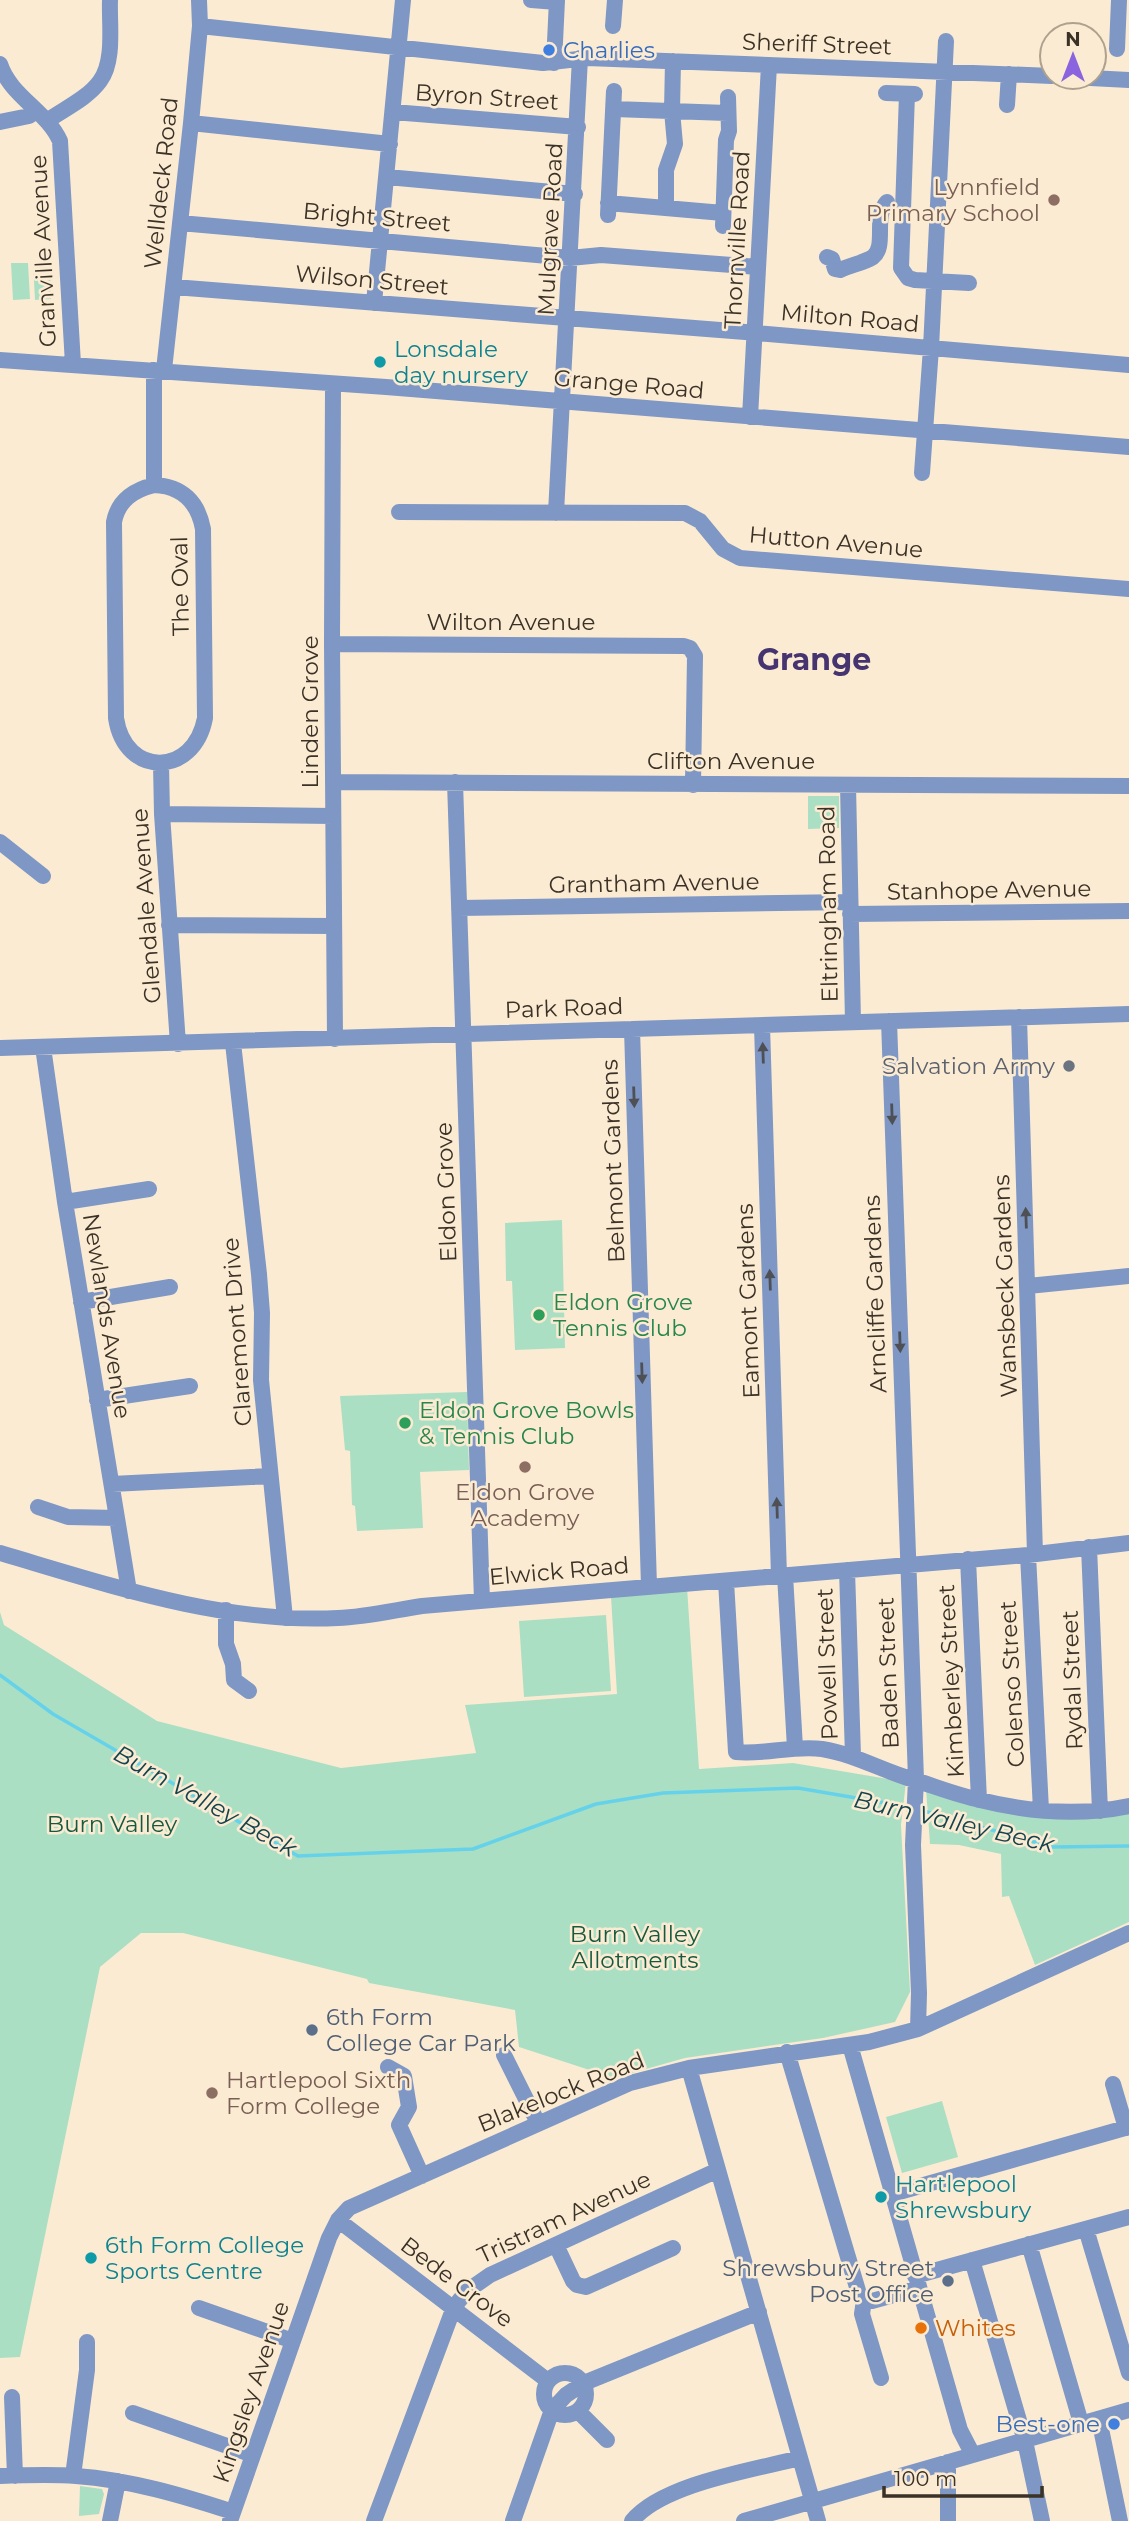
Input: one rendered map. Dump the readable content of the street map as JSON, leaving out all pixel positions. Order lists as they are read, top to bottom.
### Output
{
  "streets": {
    "street": [
      "Sheriff Street",
      "Byron Street",
      "Welldeck Road",
      "Bright Street",
      "Mulgrave Road",
      "Thornville Road",
      "Granville Avenue",
      "Wilson Street",
      "Milton Road",
      "Grange Road",
      "Hutton Avenue",
      "The Oval",
      "Wilton Avenue",
      "Linden Grove",
      "Clifton Avenue",
      "Grantham Avenue",
      "Stanhope Avenue",
      "Eltringham Road",
      "Glendale Avenue",
      "Park Road",
      "Belmont Gardens",
      "Eldon Grove",
      "Wansbeck Gardens",
      "Arncliffe Gardens",
      "Eamont Gardens",
      "Newlands Avenue",
      "Claremont Drive",
      "Elwick Road",
      "Powell Street",
      "Baden Street",
      "Rydal Street",
      "Kimberley Street",
      "Colenso Street",
      "Blakelock Road",
      "Tristram Avenue",
      "Bede Grove",
      "Kingsley Avenue"
    ]
  },
  "crossings": [
    ["Sheriff Street", "Welldeck Road"],
    ["Sheriff Street", "Mulgrave Road"],
    ["Sheriff Street", "Thornville Road"],
    ["Byron Street", "Mulgrave Road"],
    ["Welldeck Road", "Bright Street"],
    ["Welldeck Road", "Wilson Street"],
    ["Welldeck Road", "Grange Road"],
    ["Welldeck Road", "The Oval"],
    ["Bright Street", "Mulgrave Road"],
    ["Bright Street", "Thornville Road"],
    ["Mulgrave Road", "Wilson Street"],
    ["Mulgrave Road", "Milton Road"],
    ["Mulgrave Road", "Grange Road"],
    ["Thornville Road", "Milton Road"],
    ["Thornville Road", "Grange Road"],
    ["Granville Avenue", "Grange Road"],
    ["Wilson Street", "Milton Road"],
    ["Grange Road", "Linden Grove"],
    ["The Oval", "Glendale Avenue"],
    ["Wilton Avenue", "Linden Grove"],
    ["Wilton Avenue", "Clifton Avenue"],
    ["Linden Grove", "Clifton Avenue"],
    ["Linden Grove", "Park Road"],
    ["Clifton Avenue", "Eltringham Road"],
    ["Clifton Avenue", "Eldon Grove"],
    ["Grantham Avenue", "Stanhope Avenue"],
    ["Grantham Avenue", "Eltringham Road"],
    ["Grantham Avenue", "Eldon Grove"],
    ["Stanhope Avenue", "Eltringham Road"],
    ["Eltringham Road", "Park Road"],
    ["Glendale Avenue", "Park Road"],
    ["Park Road", "Belmont Gardens"],
    ["Park Road", "Eldon Grove"],
    ["Park Road", "Wansbeck Gardens"],
    ["Park Road", "Arncliffe Gardens"],
    ["Park Road", "Eamont Gardens"],
    ["Park Road", "Newlands Avenue"],
    ["Park Road", "Claremont Drive"],
    ["Belmont Gardens", "Elwick Road"],
    ["Eldon Grove", "Elwick Road"],
    ["Wansbeck Gardens", "Elwick Road"],
    ["Wansbeck Gardens", "Colenso Street"],
    ["Arncliffe Gardens", "Elwick Road"],
    ["Arncliffe Gardens", "Baden Street"],
    ["Eamont Gardens", "Elwick Road"],
    ["Newlands Avenue", "Elwick Road"],
    ["Claremont Drive", "Elwick Road"],
    ["Elwick Road", "Powell Street"],
    ["Elwick Road", "Baden Street"],
    ["Elwick Road", "Rydal Street"],
    ["Elwick Road", "Kimberley Street"],
    ["Elwick Road", "Colenso Street"],
    ["Baden Street", "Blakelock Road"],
    ["Blakelock Road", "Bede Grove"],
    ["Blakelock Road", "Kingsley Avenue"],
    ["Tristram Avenue", "Bede Grove"]
  ],
  "one_way": [
    "Belmont Gardens",
    "Wansbeck Gardens",
    "Arncliffe Gardens",
    "Eamont Gardens"
  ],
  "districts": ["Grange"],
  "water": ["Burn Valley Beck"],
  "parks": ["Burn Valley", "Burn Valley Allotments"],
  "places": [
    "Charlies",
    "Lynnfield Primary School",
    "Lonsdale day nursery",
    "Salvation Army",
    "Eldon Grove Tennis Club",
    "Eldon Grove Bowls & Tennis Club",
    "Eldon Grove Academy",
    "6th Form College Car Park",
    "Hartlepool Sixth Form College",
    "Hartlepool Shrewsbury",
    "6th Form College Sports Centre",
    "Shrewsbury Street Post Office",
    "Whites",
    "Best-one"
  ],
  "scale_bar": "100 m",
  "north": "top"
}
